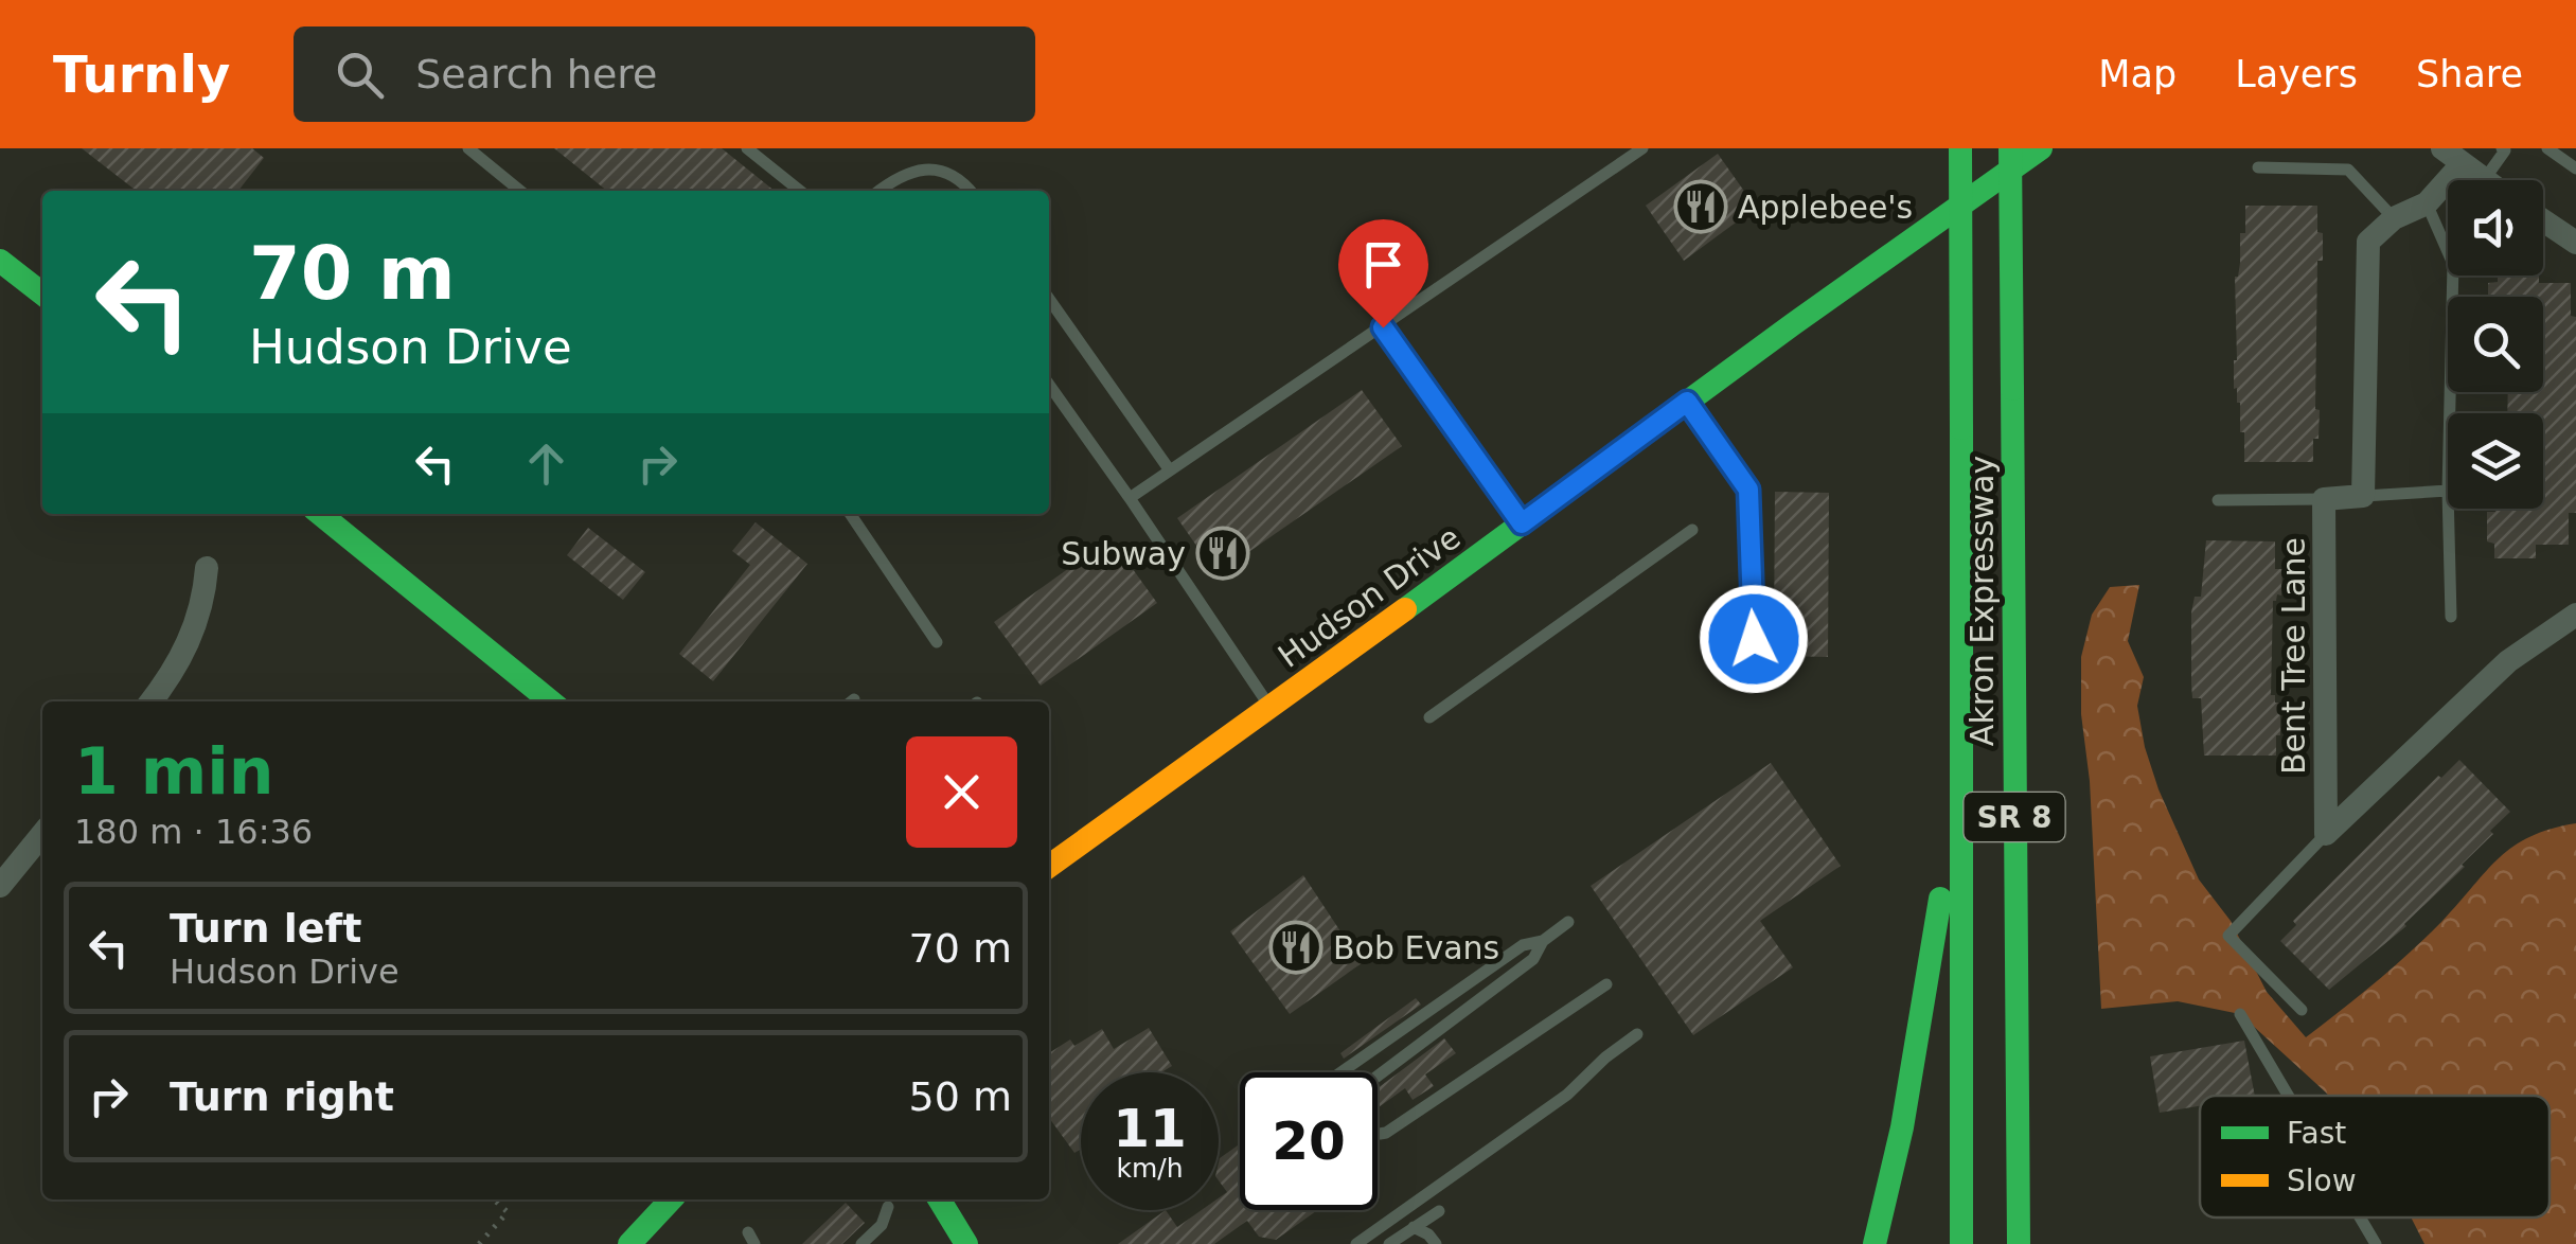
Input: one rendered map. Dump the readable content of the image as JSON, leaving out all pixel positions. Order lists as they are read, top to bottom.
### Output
{
  "streets": {
    "main road": ["Hudson Drive", "Akron Expressway", "SR 8"],
    "street": ["Bent Tree Lane"]
  },
  "places": {
    "restaurant": ["Applebee's", "Subway", "Bob Evans"]
  },
  "legend": ["Fast", "Slow"],
  "page": {
    "header": "Turnly",
    "search": "Search here",
    "nav": ["Map", "Layers", "Share"],
    "turn": ["70 m", "Hudson Drive"],
    "heading": ["1 min", "180 m · 16:36"],
    "list": [
      {
        "name": "Turn left",
        "note": "Hudson Drive",
        "value": "70 m"
      },
      {
        "name": "Turn right",
        "value": "50 m"
      }
    ],
    "speed": "11 km/h",
    "limit": "20"
  }
}
